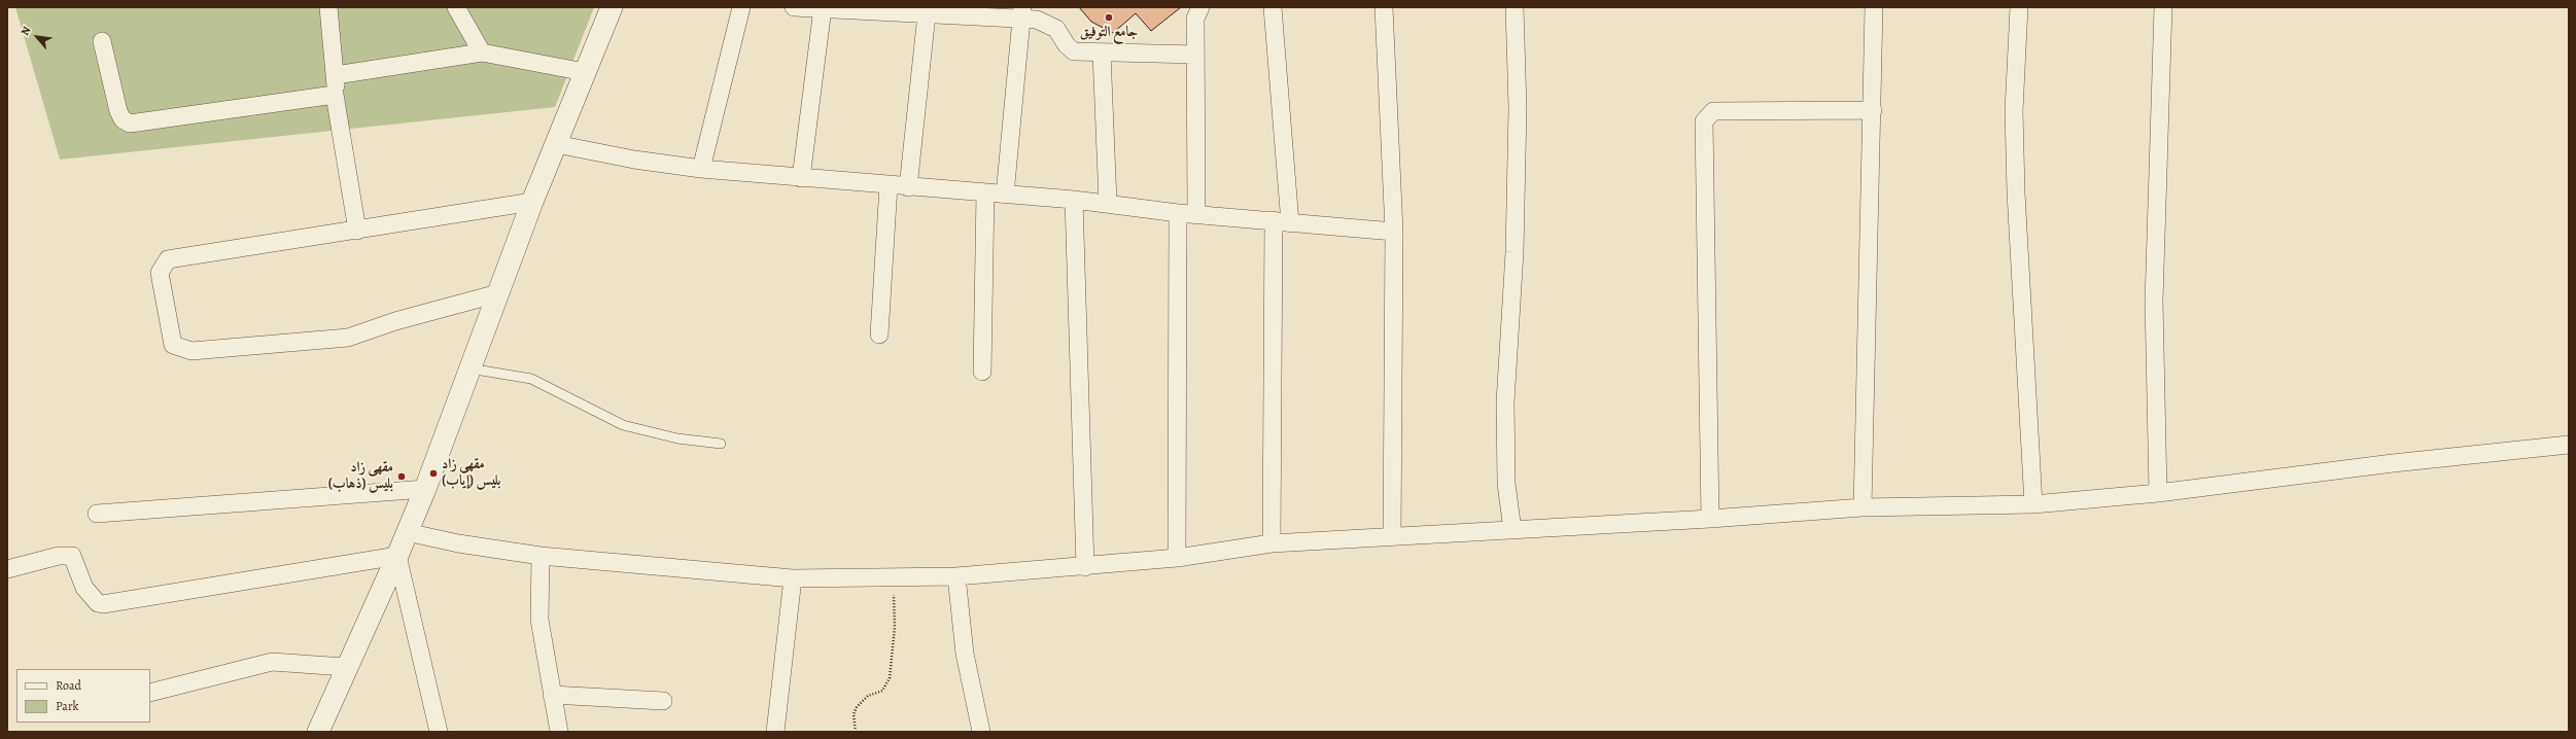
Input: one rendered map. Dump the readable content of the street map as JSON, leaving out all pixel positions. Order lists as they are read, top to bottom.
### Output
{
  "places": ["جامع التوفيق", "مقهى زاد بليس (إياب)", "مقهى زاد بليس (ذهاب)"],
  "legend": ["Road", "Park"],
  "north": "top left"
}
